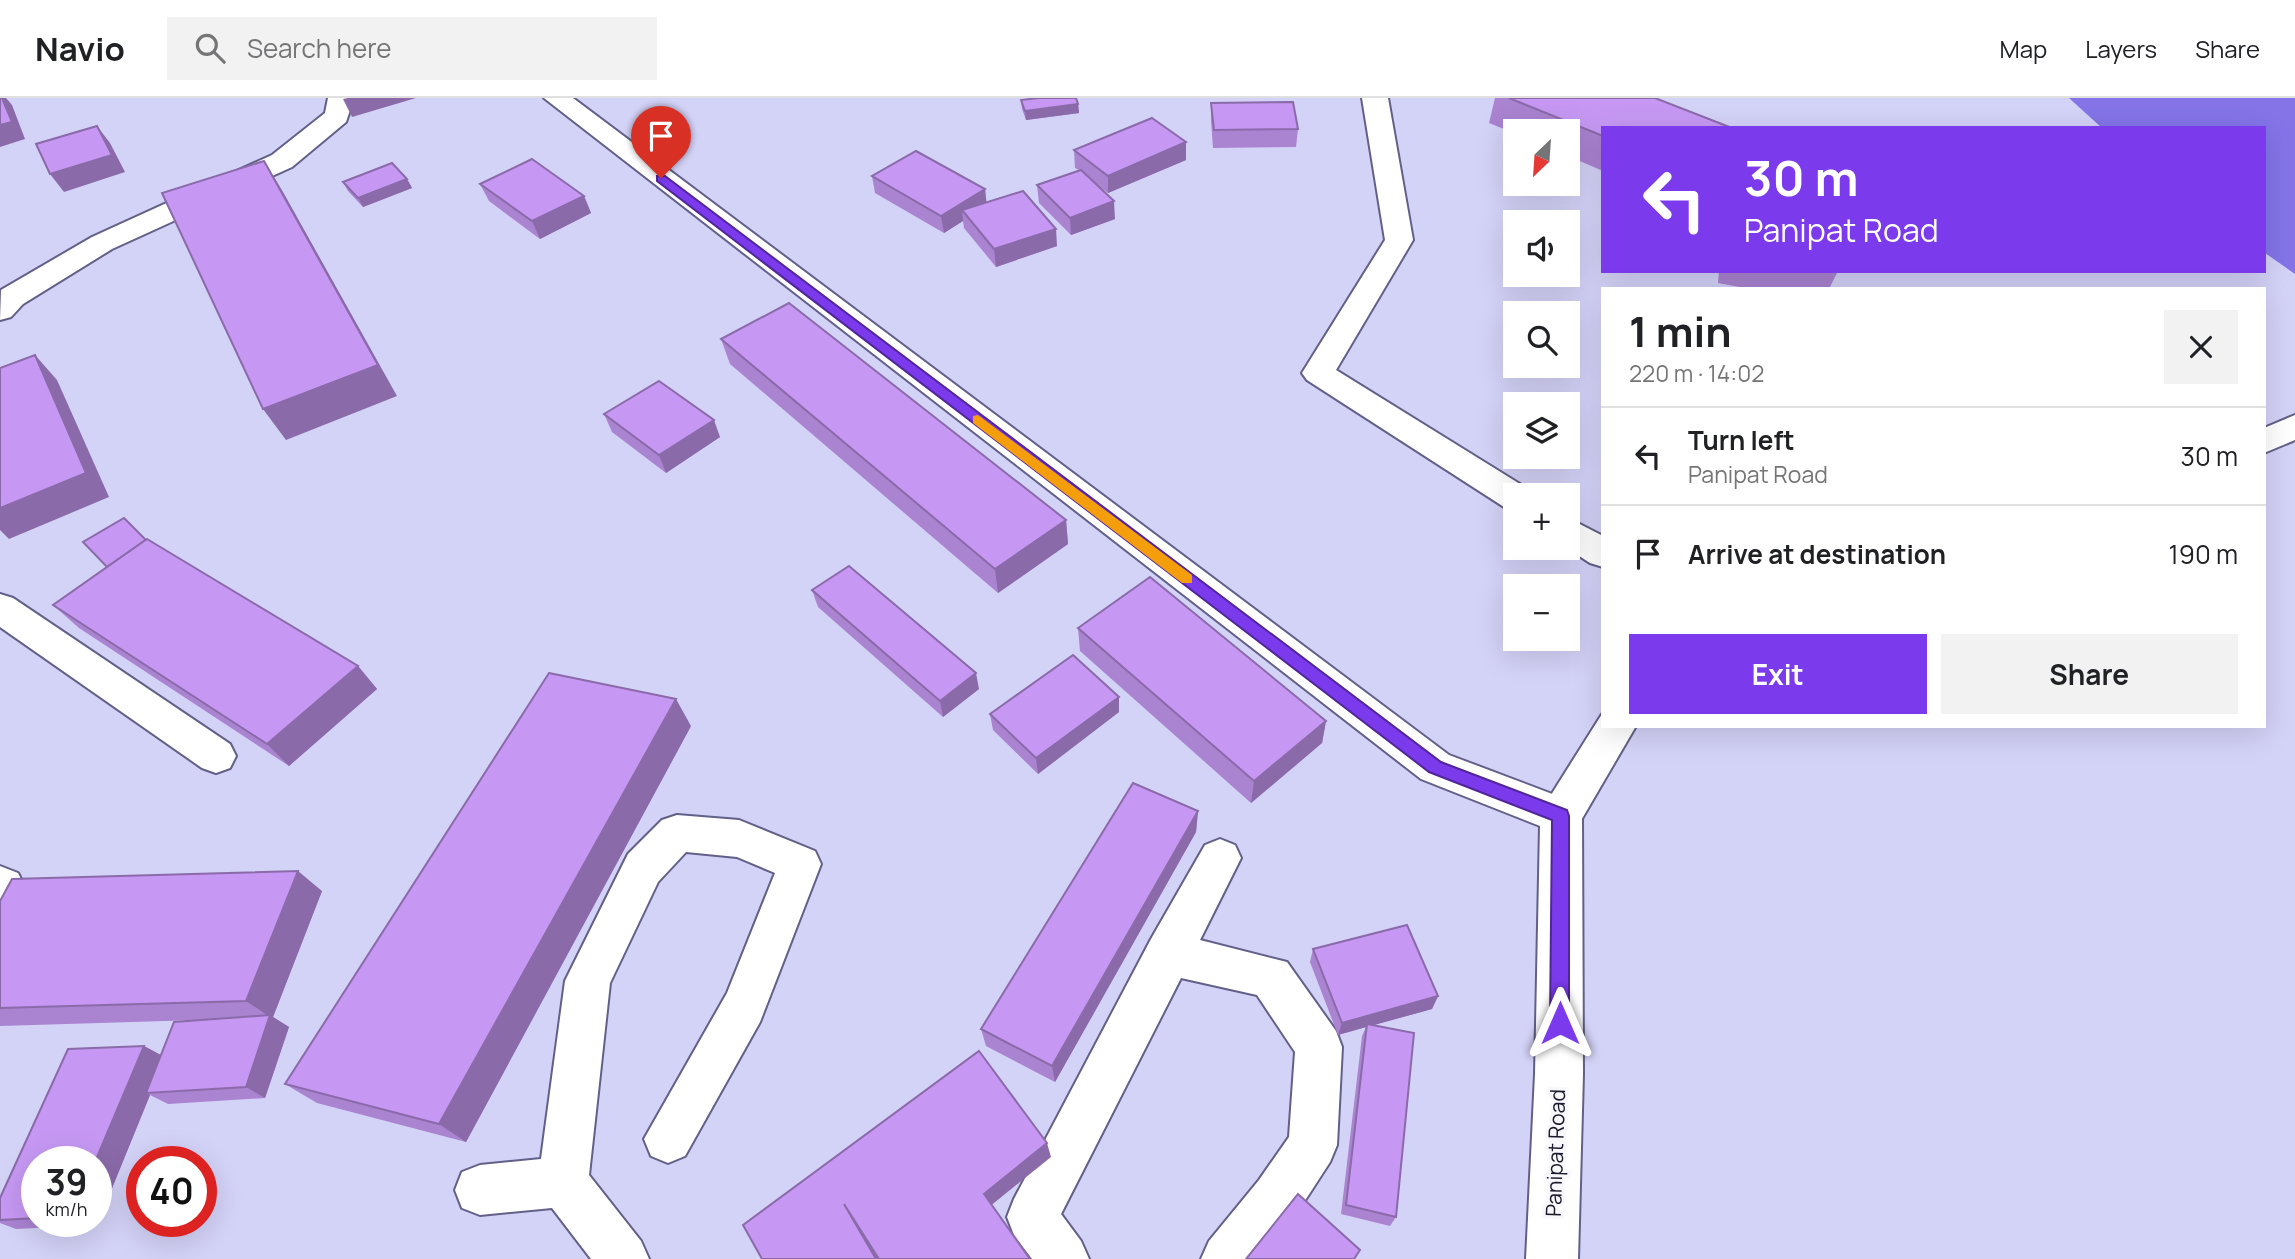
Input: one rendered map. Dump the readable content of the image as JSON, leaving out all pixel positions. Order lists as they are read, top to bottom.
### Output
{
  "streets": {
    "street": ["Panipat Road"]
  },
  "north": "bottom left",
  "page": {
    "header": "Navio",
    "search": "Search here",
    "nav": ["Map", "Layers", "Share"],
    "map_buttons": ["+", "−"],
    "turn": ["30 m", "Panipat Road"],
    "heading": ["1 min", "220 m · 14:02"],
    "list": [
      {
        "name": "Turn left",
        "note": "Panipat Road",
        "value": "30 m"
      },
      {
        "name": "Arrive at destination",
        "value": "190 m"
      }
    ],
    "buttons": ["Exit", "Share"],
    "speed": "39 km/h",
    "limit": "40"
  }
}
